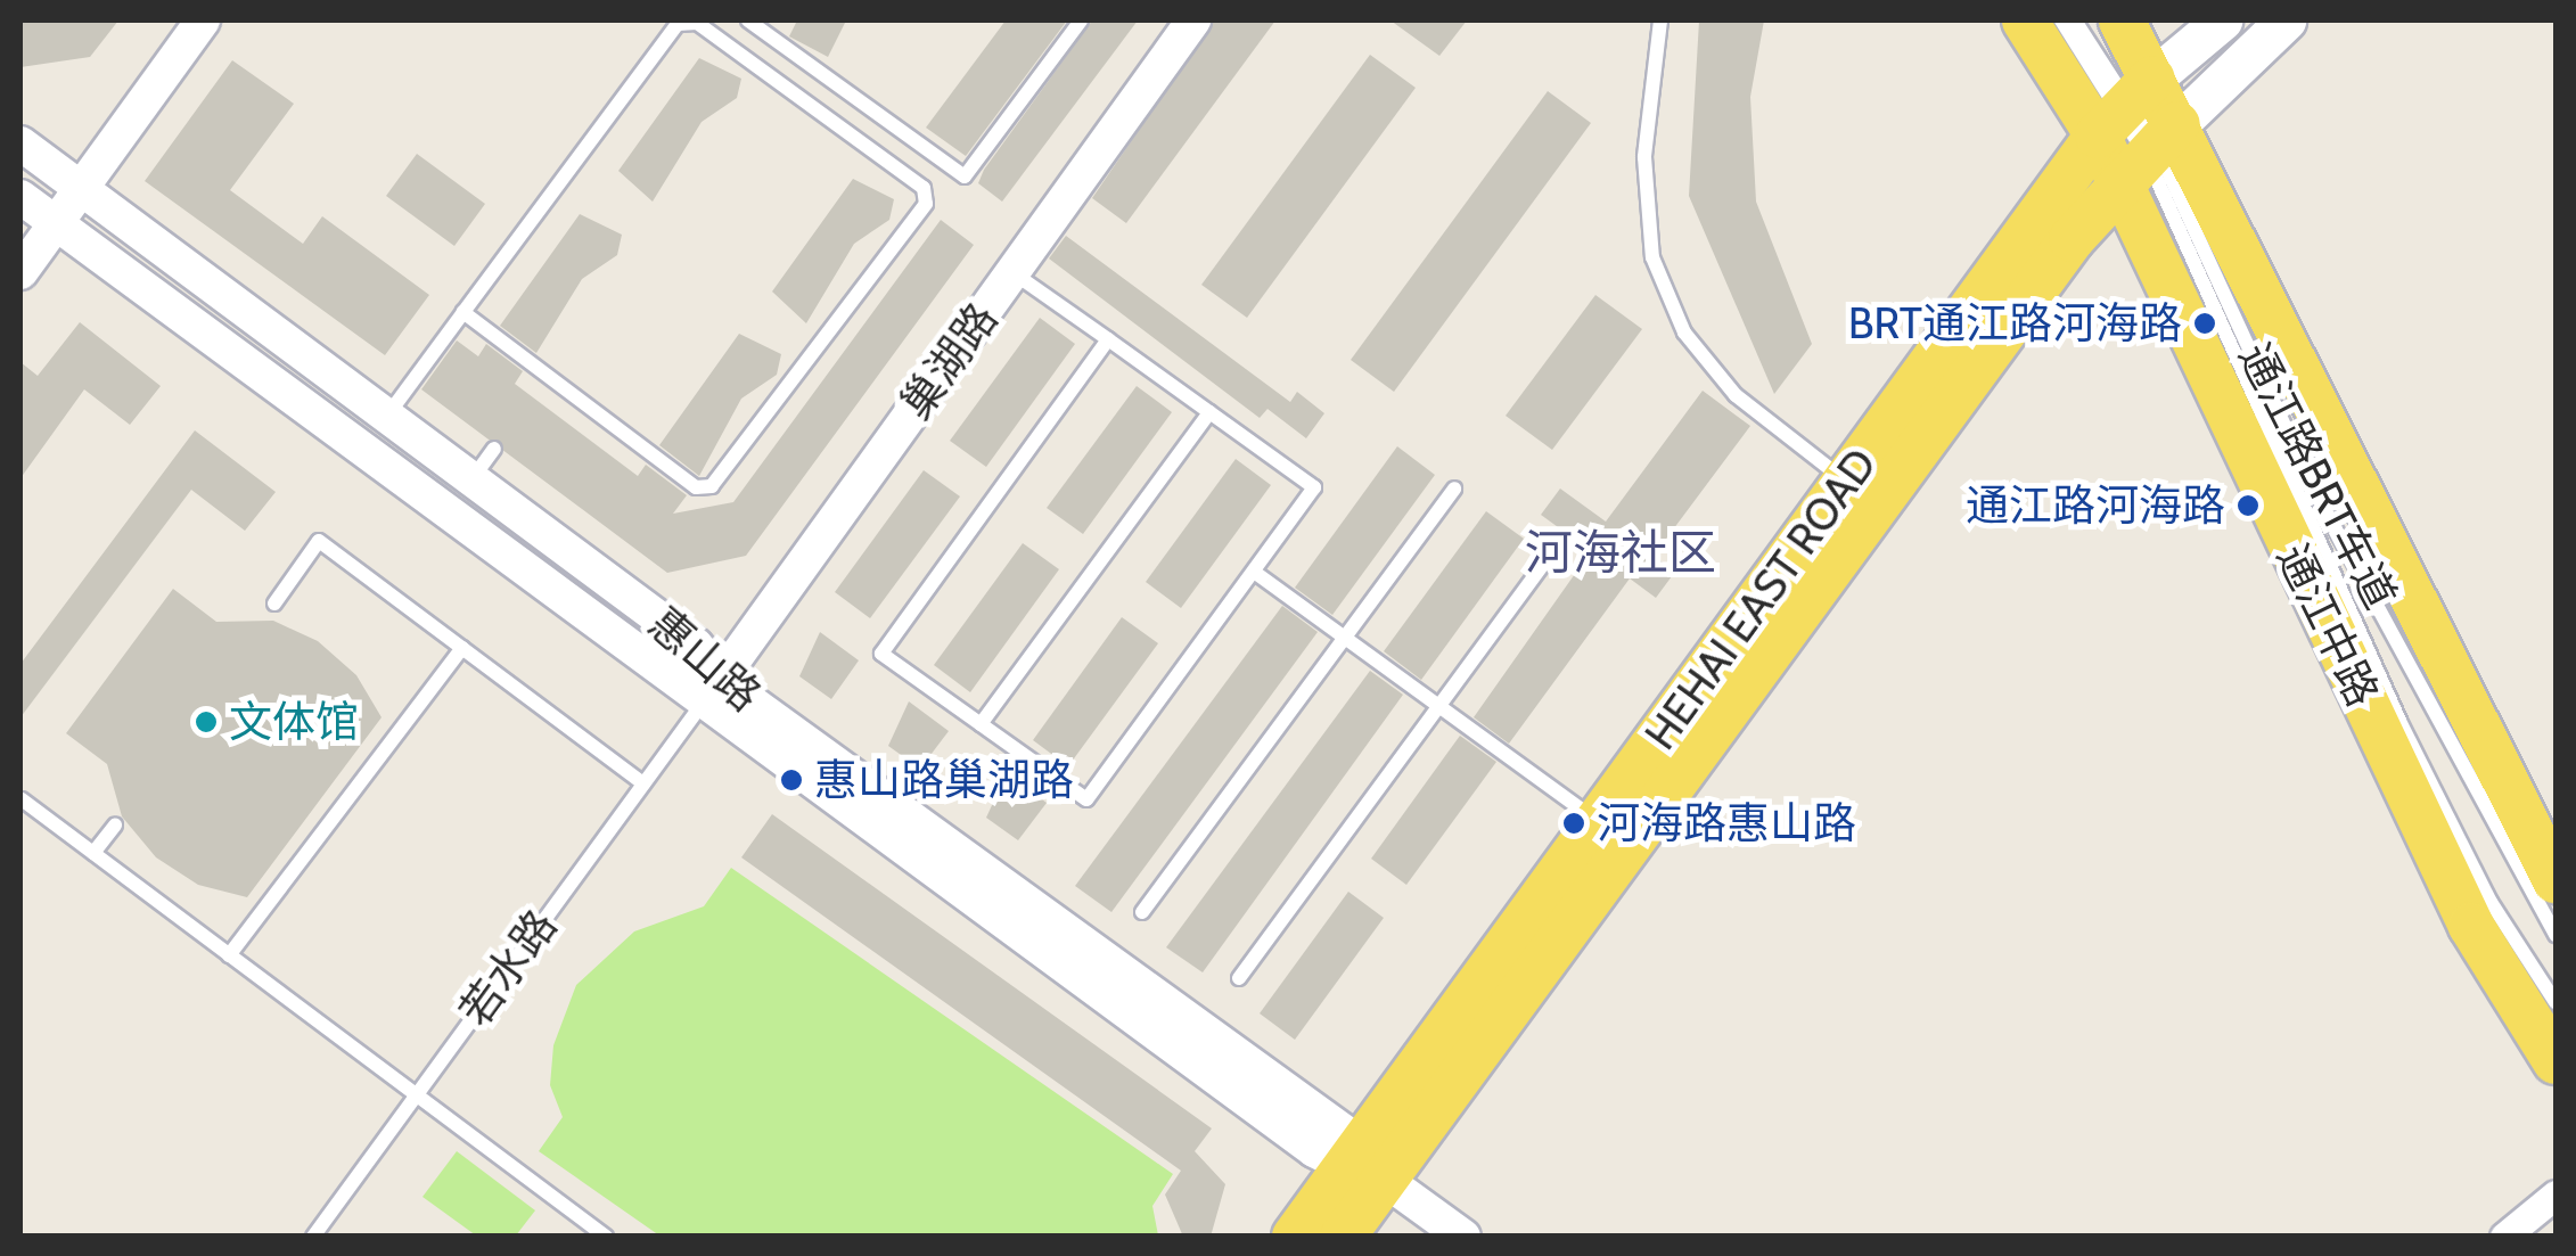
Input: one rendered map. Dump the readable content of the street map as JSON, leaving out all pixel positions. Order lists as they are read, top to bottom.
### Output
{
  "streets": {
    "main road": ["HEHAI EAST ROAD", "通江中路"],
    "street": ["巢湖路", "惠山路"],
    "lane": ["通江路BRT车道", "若水路"]
  },
  "crossings": [
    ["巢湖路", "惠山路"],
    ["巢湖路", "若水路"],
    ["通江路BRT车道", "HEHAI EAST ROAD"],
    ["通江路BRT车道", "通江中路"],
    ["HEHAI EAST ROAD", "通江中路"],
    ["HEHAI EAST ROAD", "惠山路"],
    ["惠山路", "若水路"]
  ],
  "districts": ["河海社区"],
  "places": [
    "BRT通江路河海路",
    "通江路河海路",
    "文体馆",
    "惠山路巢湖路",
    "河海路惠山路"
  ]
}
